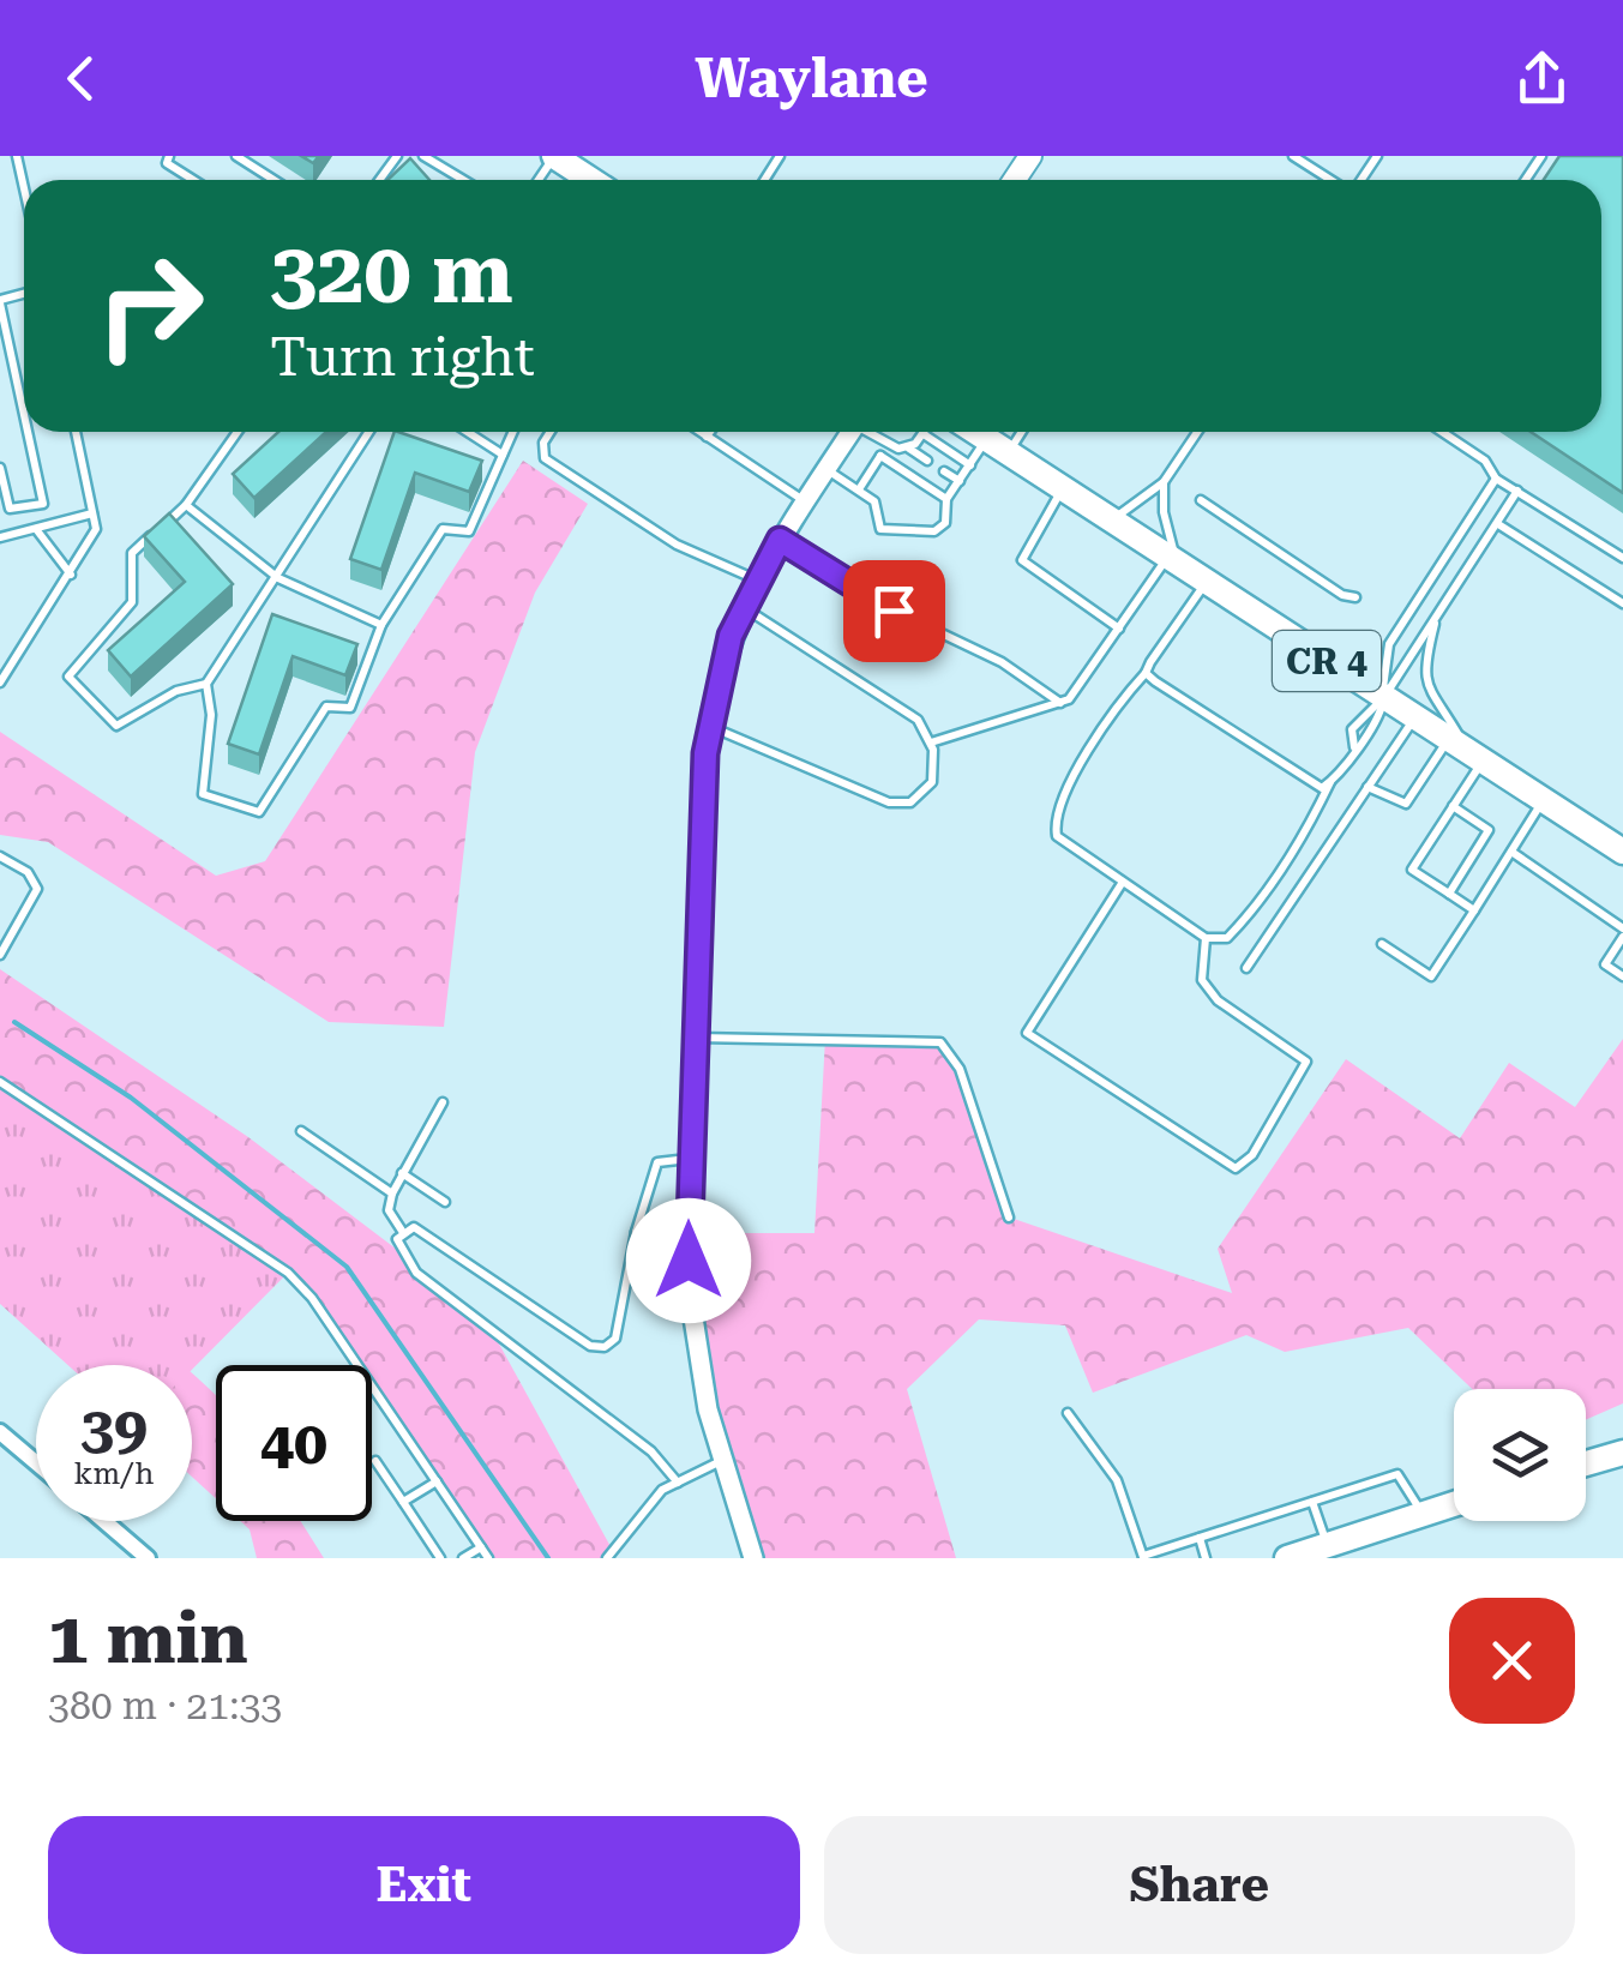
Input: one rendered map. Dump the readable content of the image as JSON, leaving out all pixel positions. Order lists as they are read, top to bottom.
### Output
{
  "streets": {
    "main road": ["CR 4"]
  },
  "page": {
    "header": "Waylane",
    "turn": ["320 m", "Turn right"],
    "speed": "39 km/h",
    "limit": "40",
    "heading": ["1 min", "380 m · 21:33"],
    "buttons": ["Exit", "Share"]
  }
}
